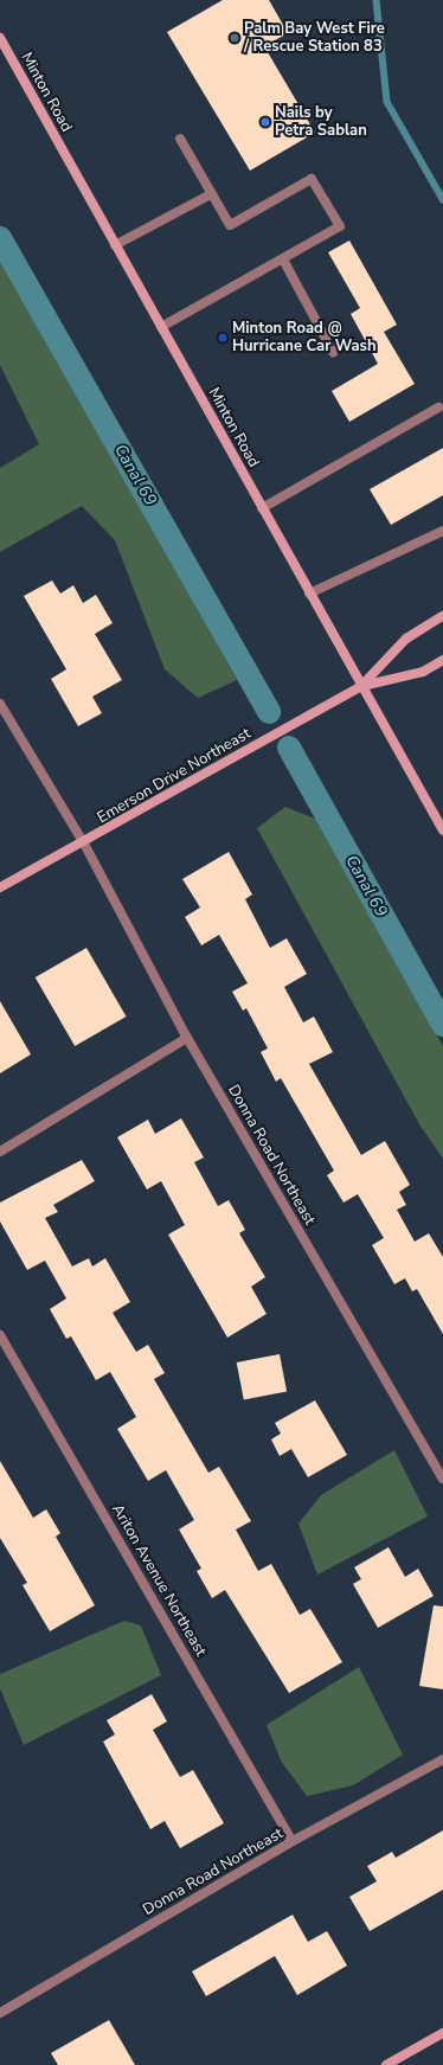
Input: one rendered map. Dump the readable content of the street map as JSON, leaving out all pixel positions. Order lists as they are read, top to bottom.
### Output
{
  "streets": {
    "main road": ["Minton Road", "Emerson Drive Northeast"],
    "street": ["Donna Road Northeast", "Ariton Avenue Northeast"]
  },
  "crossings": [
    ["Minton Road", "Emerson Drive Northeast"],
    ["Emerson Drive Northeast", "Donna Road Northeast"],
    ["Donna Road Northeast", "Ariton Avenue Northeast"]
  ],
  "water": ["Canal 69"],
  "places": ["Palm Bay West Fire / Rescue Station 83", "Nails by Petra Sablan", "Minton Road @ Hurricane Car Wash"]
}
